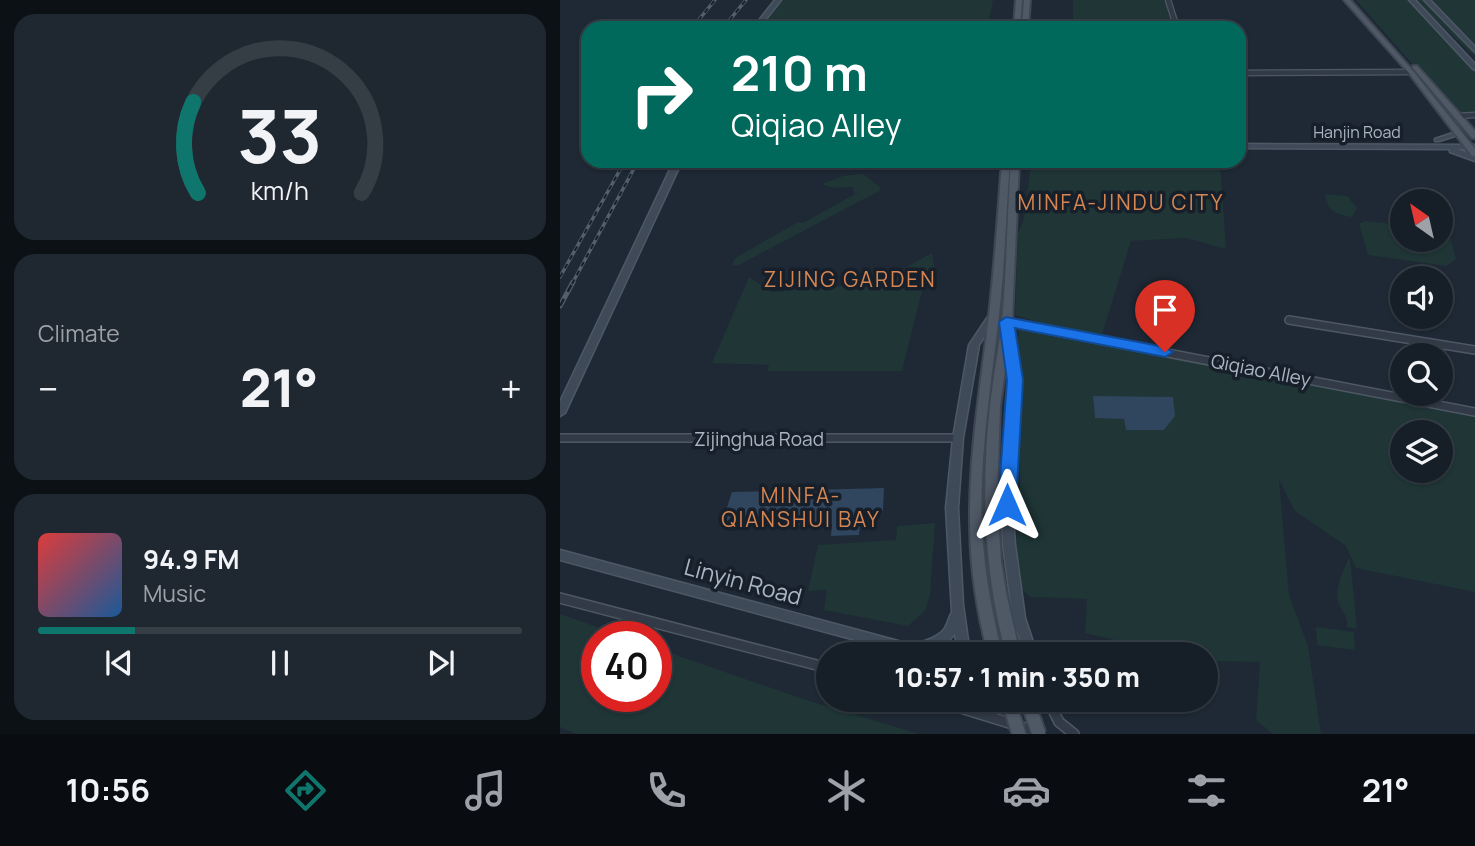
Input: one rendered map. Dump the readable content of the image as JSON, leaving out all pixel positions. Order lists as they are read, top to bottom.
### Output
{
  "streets": {
    "street": [
      "Hanjin Road",
      "Qiqiao Alley",
      "Zijinghua Road",
      "Linyin Road"
    ]
  },
  "districts": ["MINFA-JINDU CITY", "ZIJING GARDEN", "MINFA- QIANSHUI BAY"],
  "north": "top left",
  "page": {
    "turn": ["210 m", "Qiqiao Alley"],
    "tile": "Climate",
    "heat": ["−", "21°", "+"],
    "song": ["94.9 FM", "Music"],
    "limit": "40",
    "trip": "10:57 · 1 min · 350 m",
    "tabs": ["10:56", "21°"],
    "gauge": ["33", "km/h"]
  }
}
